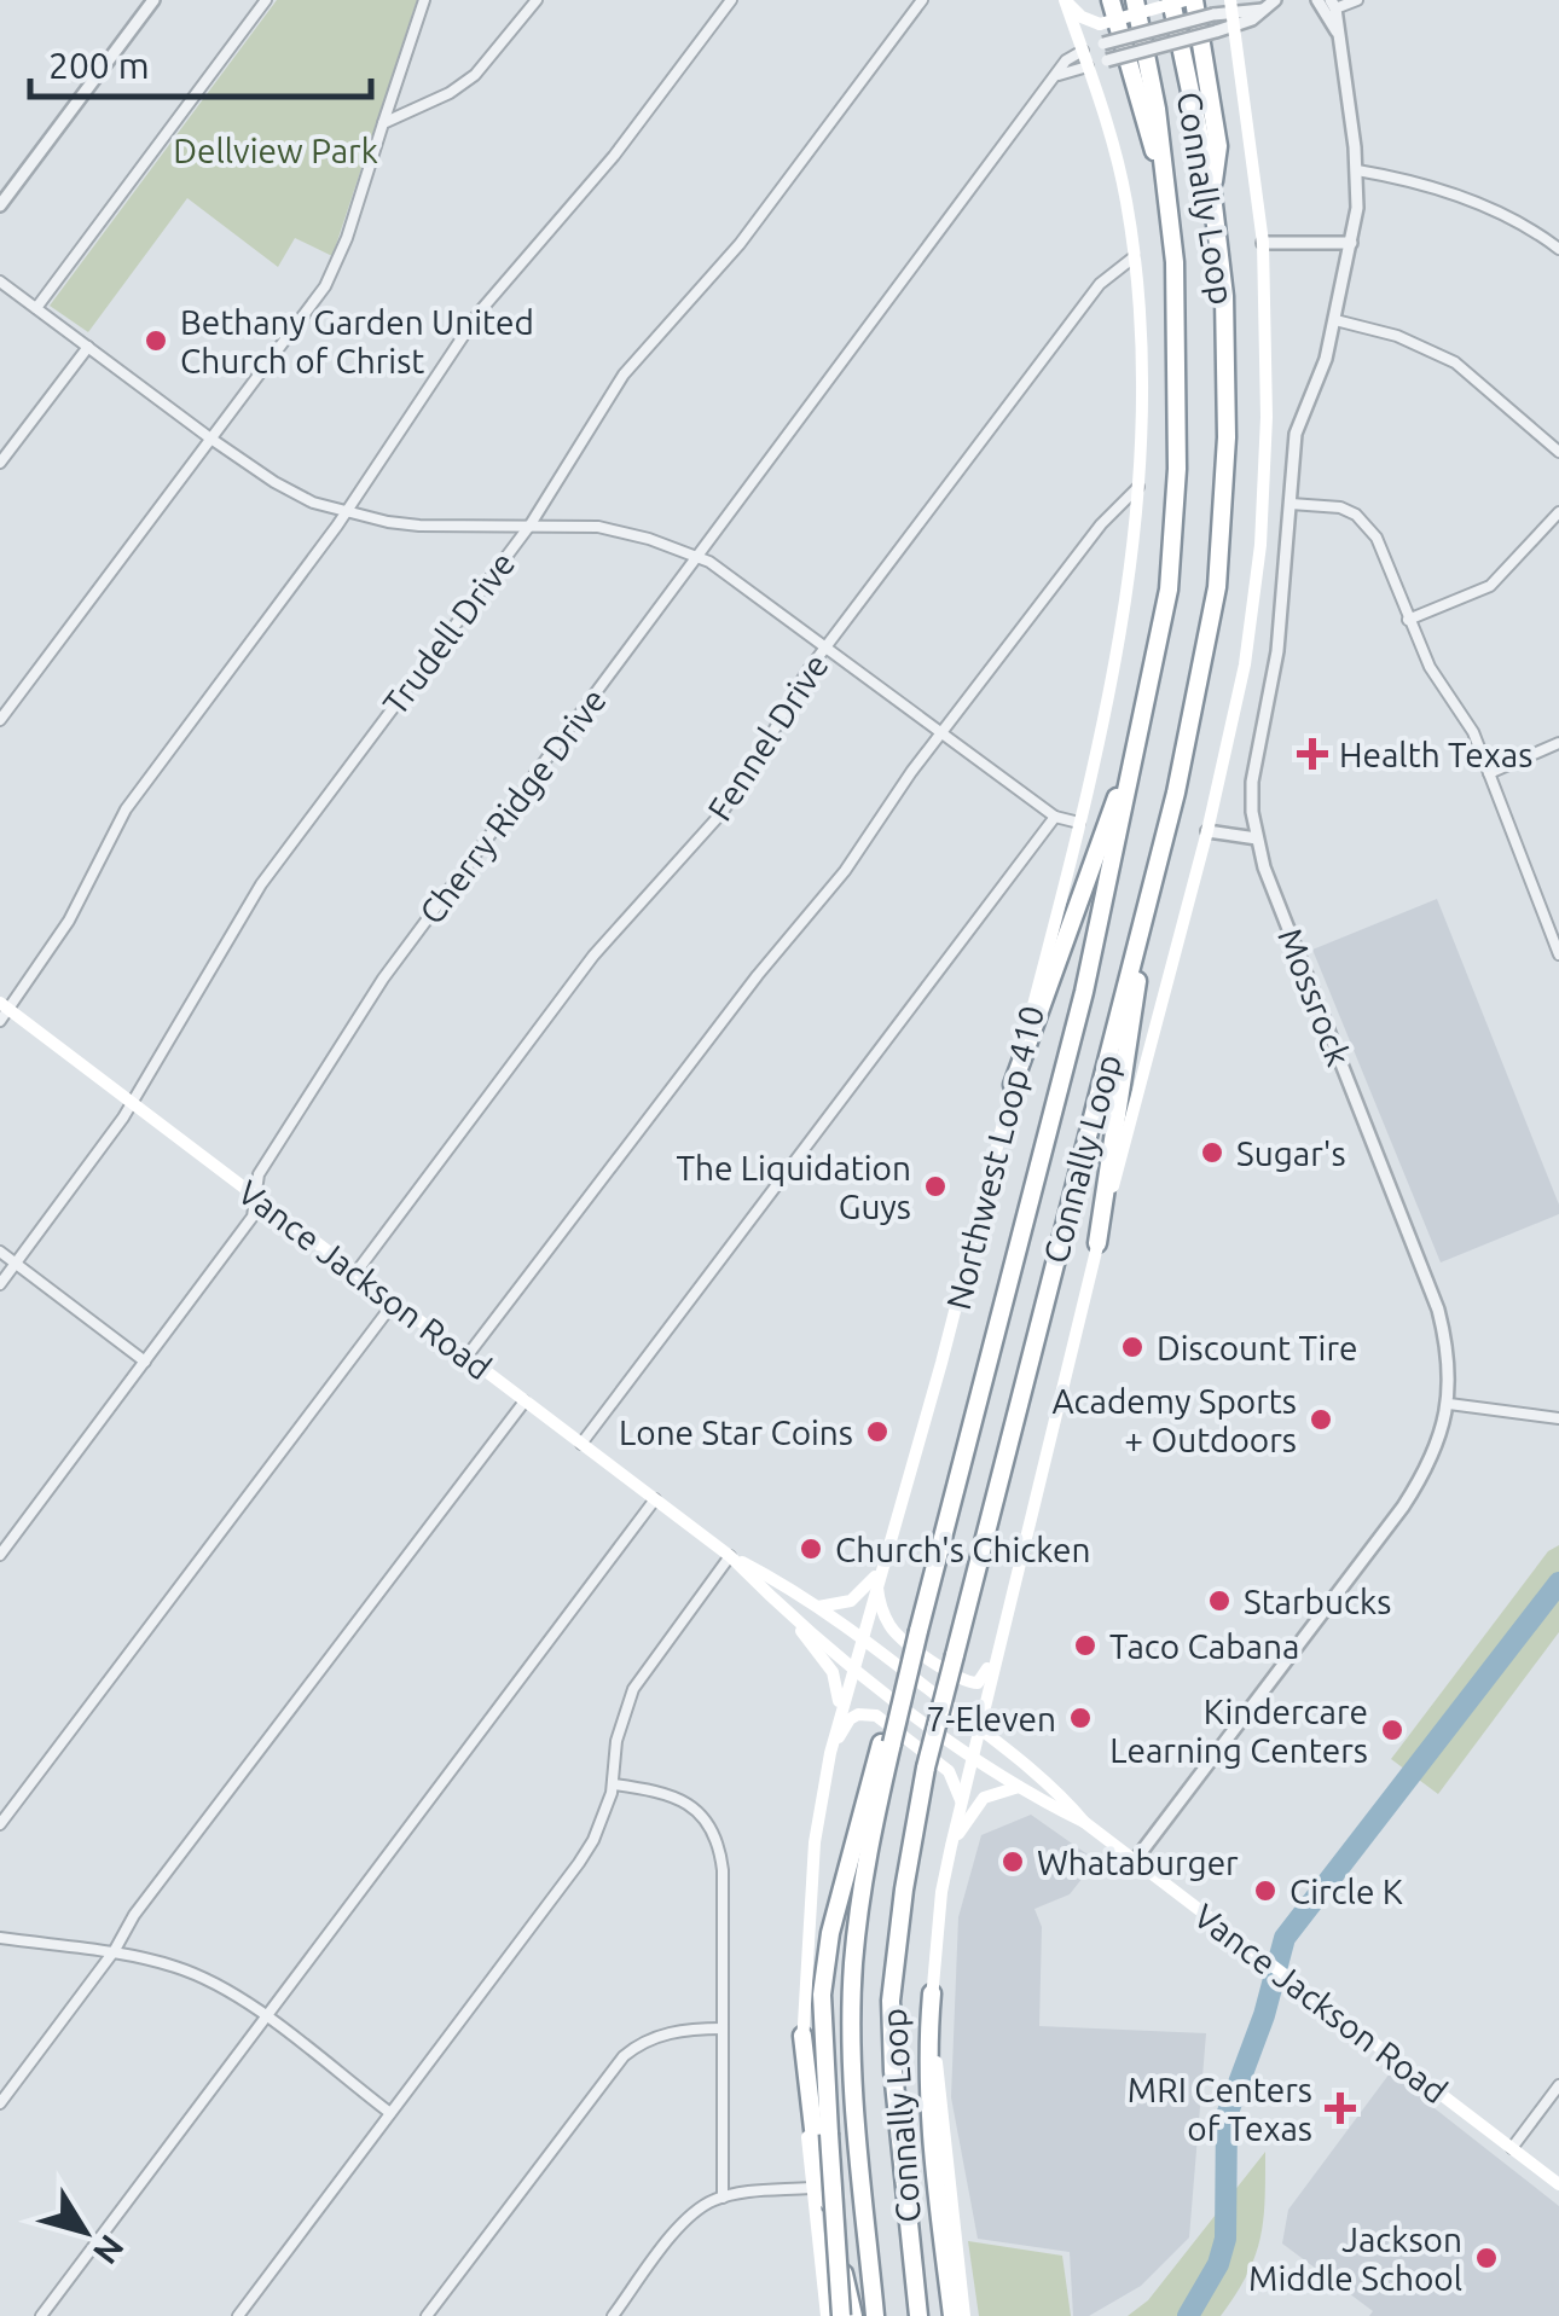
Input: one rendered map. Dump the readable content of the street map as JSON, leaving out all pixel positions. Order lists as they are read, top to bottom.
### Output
{
  "streets": {
    "highway": ["Connally Loop"],
    "main road": ["Northwest Loop 410", "Vance Jackson Road"],
    "street": [
      "Trudell Drive",
      "Fennel Drive",
      "Cherry Ridge Drive",
      "Mossrock"
    ]
  },
  "crossings": [
    ["Trudell Drive", "Vance Jackson Road"],
    ["Fennel Drive", "Northwest Loop 410"],
    ["Fennel Drive", "Vance Jackson Road"],
    ["Cherry Ridge Drive", "Northwest Loop 410"],
    ["Cherry Ridge Drive", "Vance Jackson Road"],
    ["Mossrock", "Vance Jackson Road"],
    ["Northwest Loop 410", "Vance Jackson Road"]
  ],
  "parks": ["Dellview Park"],
  "places": {
    "other": [
      "Bethany Garden United Church of Christ",
      "Sugar's",
      "The Liquidation Guys",
      "Discount Tire",
      "Academy Sports + Outdoors",
      "Lone Star Coins",
      "Church's Chicken",
      "Starbucks",
      "Taco Cabana",
      "7-Eleven",
      "Kindercare Learning Centers",
      "Whataburger",
      "Circle K",
      "Jackson Middle School"
    ],
    "health": ["Health Texas", "MRI Centers of Texas"]
  },
  "scale_bar": "200 m",
  "north": "bottom right"
}
